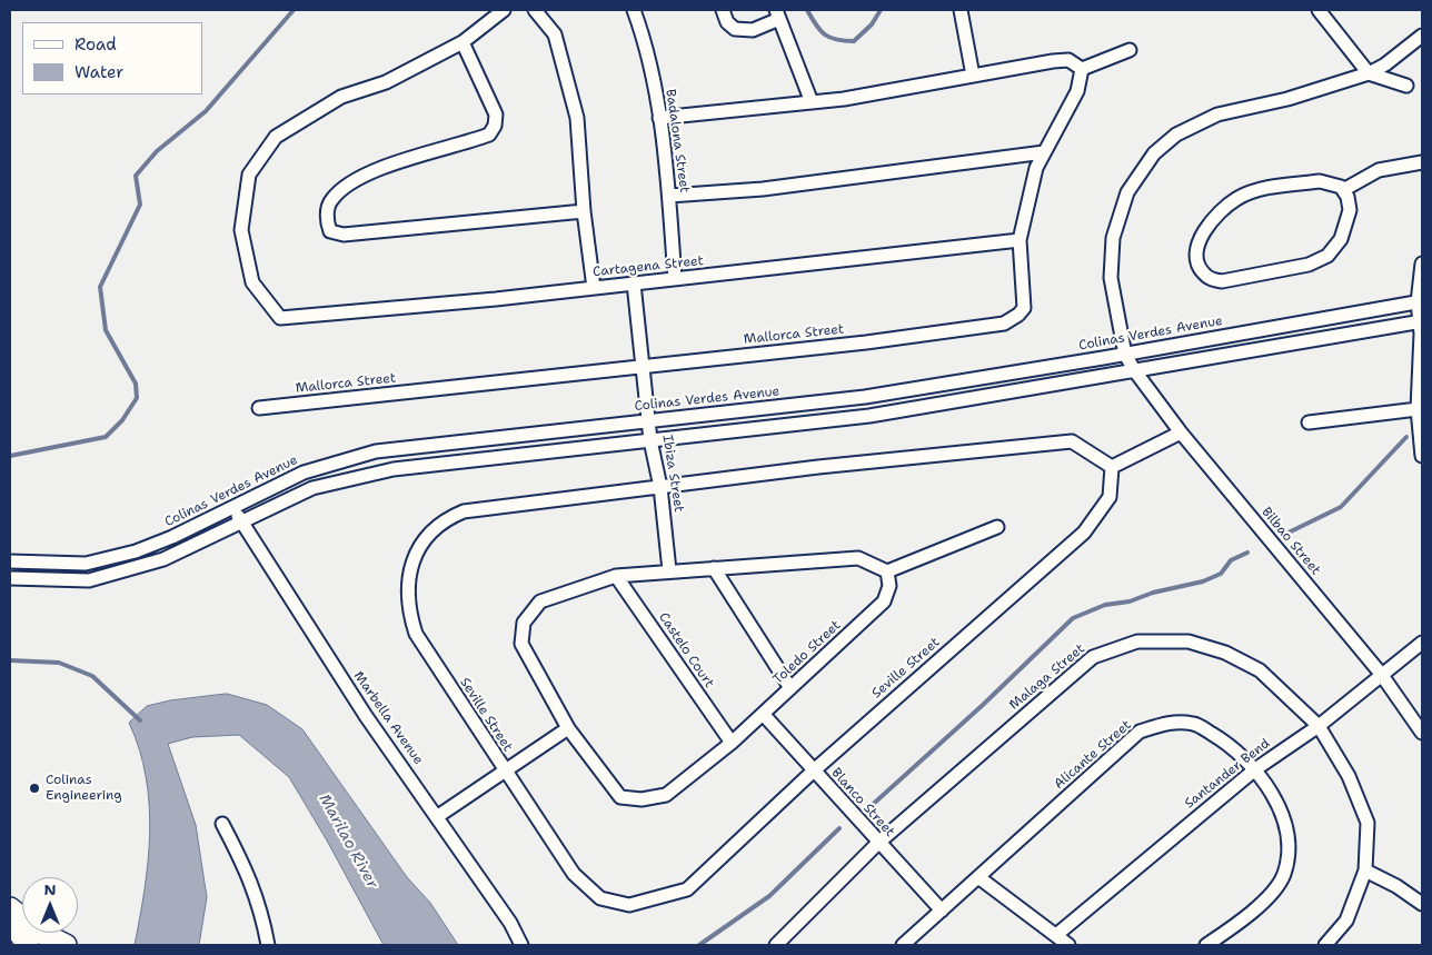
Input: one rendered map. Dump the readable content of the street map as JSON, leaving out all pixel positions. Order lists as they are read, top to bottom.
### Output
{
  "streets": {
    "street": [
      "Badalona Street",
      "Cartagena Street",
      "Colinas Verdes Avenue",
      "Mallorca Street",
      "Ibiza Street",
      "Bilbao Street",
      "Castelo Court",
      "Toledo Street",
      "Seville Street",
      "Malaga Street",
      "Marbella Avenue",
      "Alicante Street",
      "Santander Bend",
      "Blanco Street"
    ]
  },
  "crossings": [
    ["Badalona Street", "Cartagena Street"],
    ["Cartagena Street", "Mallorca Street"],
    ["Cartagena Street", "Ibiza Street"],
    ["Colinas Verdes Avenue", "Ibiza Street"],
    ["Colinas Verdes Avenue", "Bilbao Street"],
    ["Colinas Verdes Avenue", "Marbella Avenue"],
    ["Mallorca Street", "Ibiza Street"],
    ["Ibiza Street", "Toledo Street"],
    ["Ibiza Street", "Seville Street"],
    ["Bilbao Street", "Santander Bend"],
    ["Castelo Court", "Toledo Street"],
    ["Toledo Street", "Blanco Street"],
    ["Seville Street", "Blanco Street"],
    ["Malaga Street", "Santander Bend"],
    ["Malaga Street", "Blanco Street"],
    ["Alicante Street", "Santander Bend"],
    ["Alicante Street", "Blanco Street"]
  ],
  "water": ["Marilao River"],
  "places": ["Colinas Engineering"],
  "legend": ["Road", "Water"],
  "north": "top"
}
